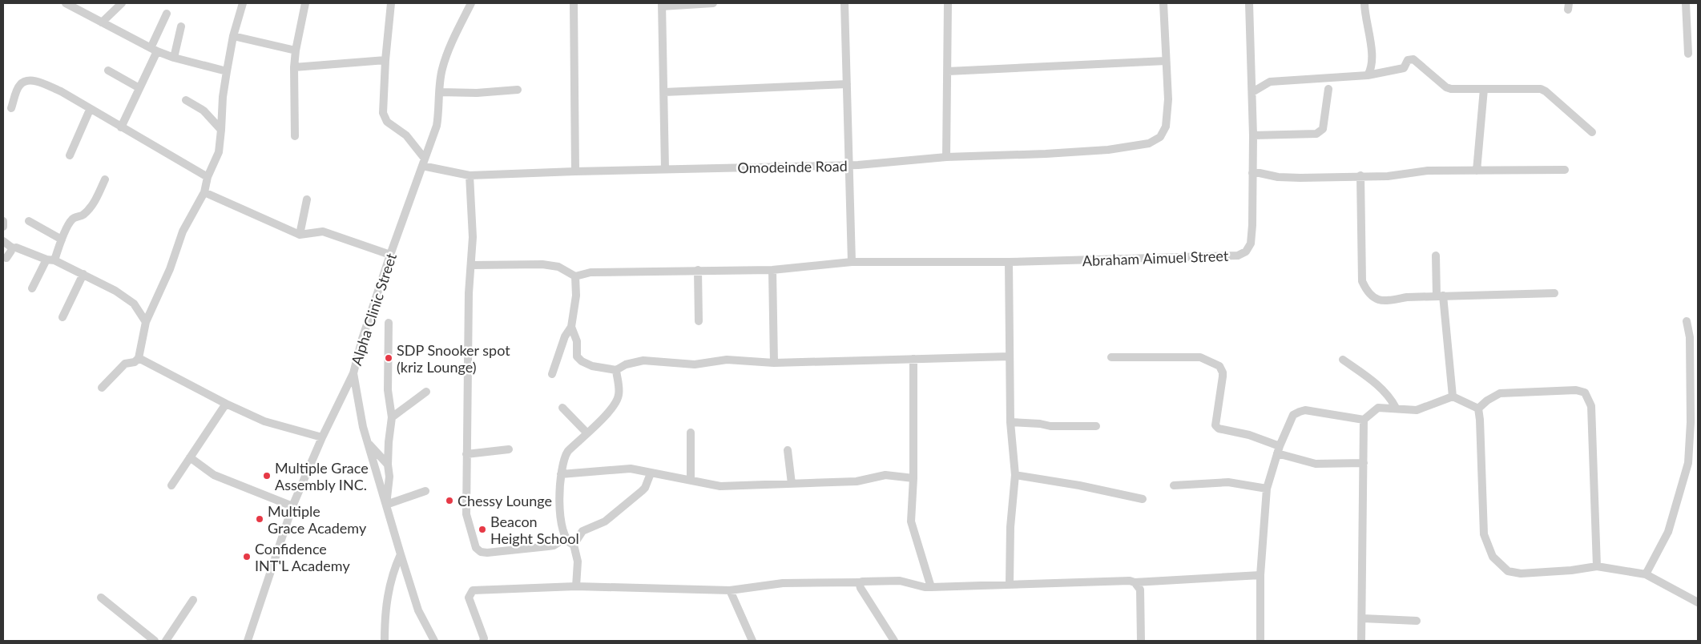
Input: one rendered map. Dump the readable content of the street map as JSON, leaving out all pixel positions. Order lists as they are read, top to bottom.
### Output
{
  "streets": {
    "street": ["Omodeinde Road", "Abraham Aimuel Street", "Alpha Clinic Street"]
  },
  "crossings": [
    ["Omodeinde Road", "Alpha Clinic Street"]
  ],
  "places": [
    "SDP Snooker spot (kriz Lounge)",
    "Multiple Grace Assembly INC.",
    "Chessy Lounge",
    "Multiple Grace Academy",
    "Beacon Height School",
    "Confidence INT'L Academy"
  ]
}
